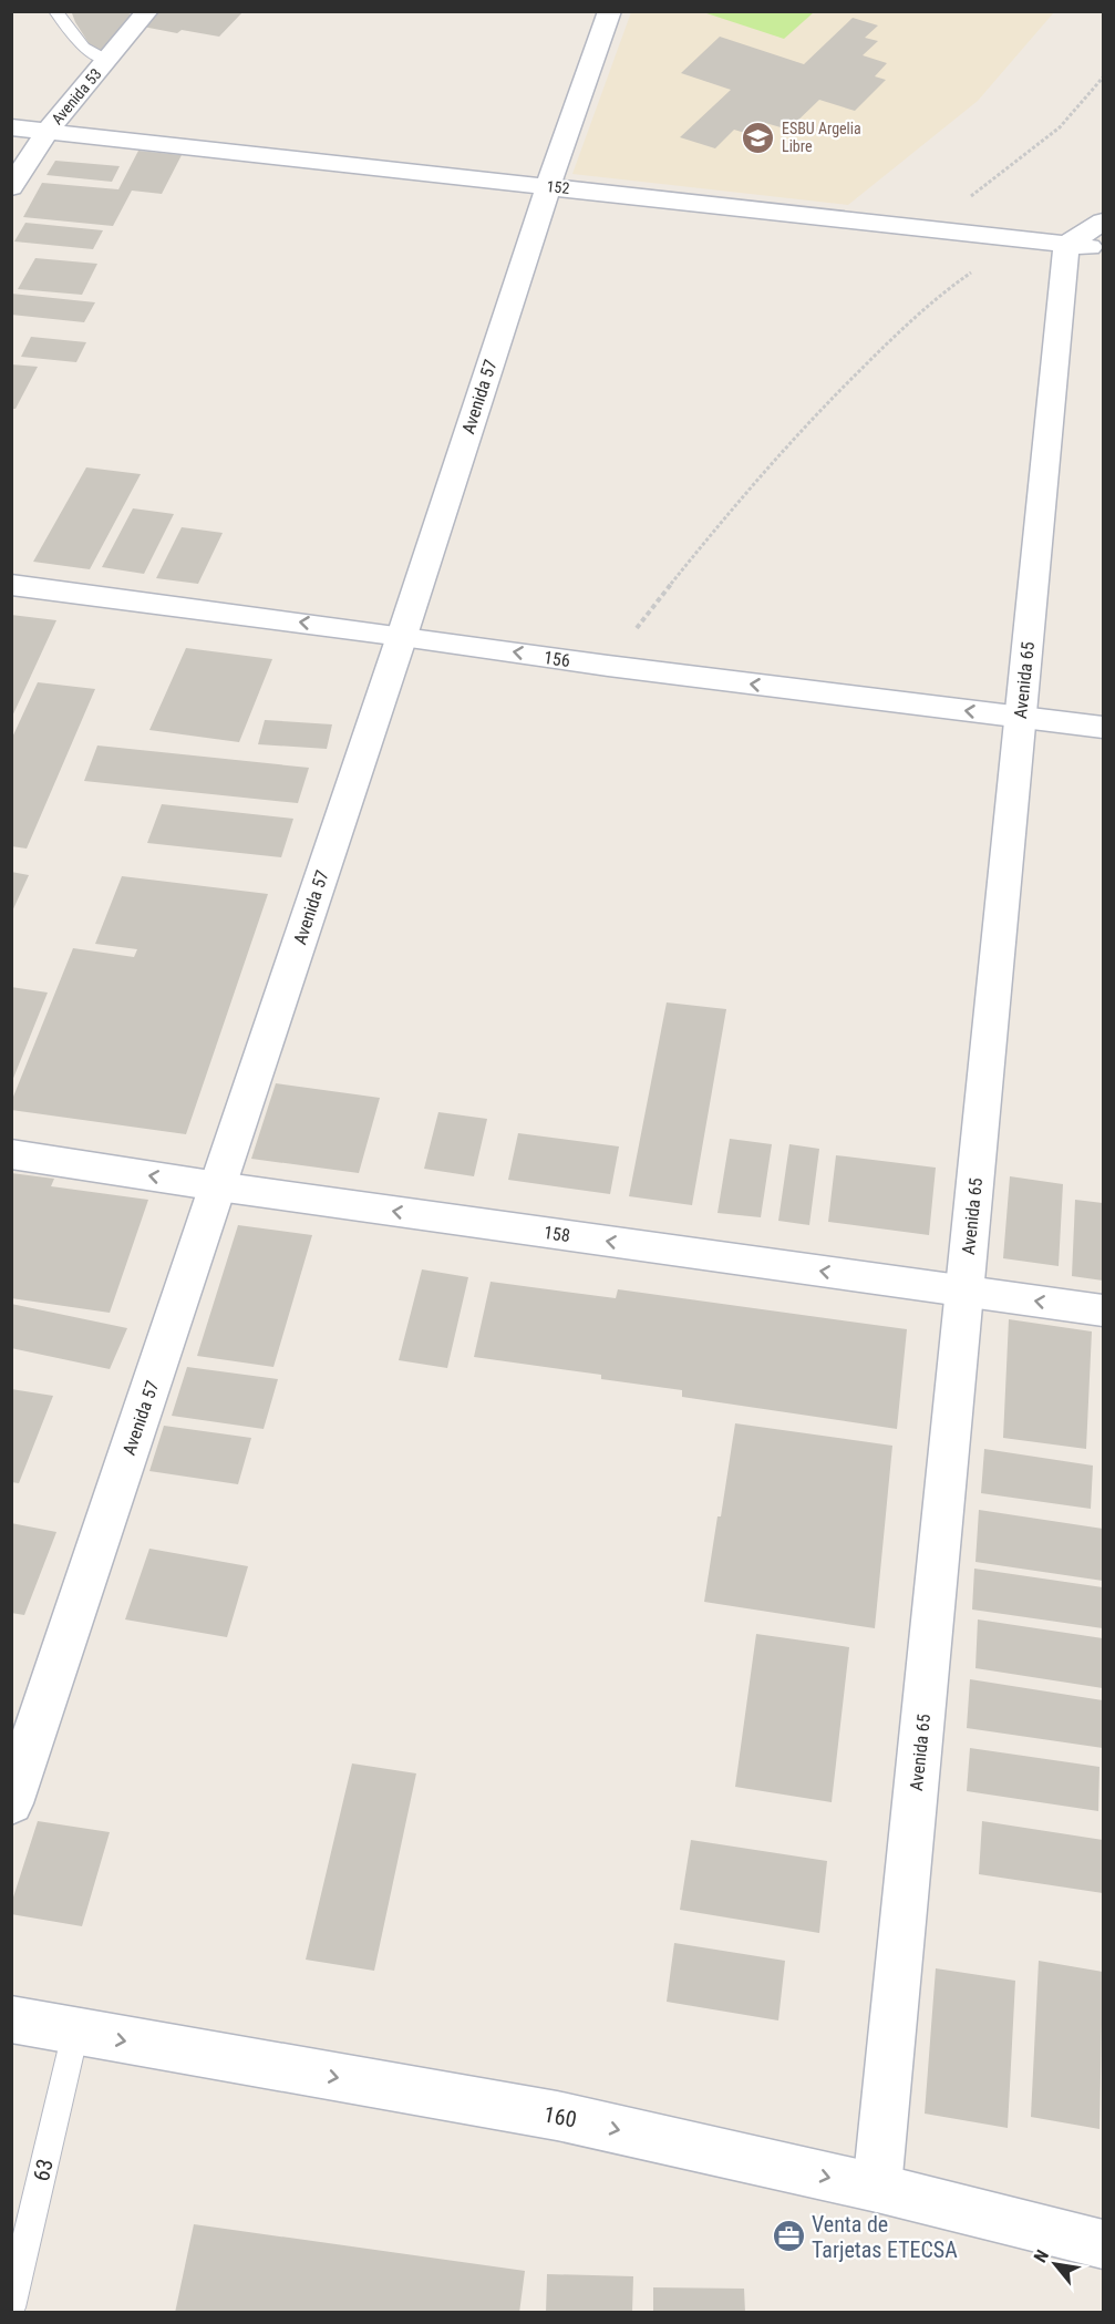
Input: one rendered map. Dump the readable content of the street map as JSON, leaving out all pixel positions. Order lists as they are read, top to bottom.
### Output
{
  "streets": {
    "street": [
      "Avenida 53",
      "152",
      "Avenida 57",
      "156",
      "Avenida 65",
      "158",
      "160"
    ],
    "lane": ["63"]
  },
  "crossings": [
    ["Avenida 53", "152"],
    ["152", "Avenida 57"],
    ["152", "Avenida 65"],
    ["Avenida 57", "156"],
    ["Avenida 57", "158"],
    ["156", "Avenida 65"],
    ["Avenida 65", "158"],
    ["Avenida 65", "160"],
    ["160", "63"]
  ],
  "one_way": ["156", "158", "160"],
  "places": {
    "school or university": ["ESBU Argelia Libre"],
    "office": ["Venta de Tarjetas ETECSA"]
  },
  "north": "top left"
}
